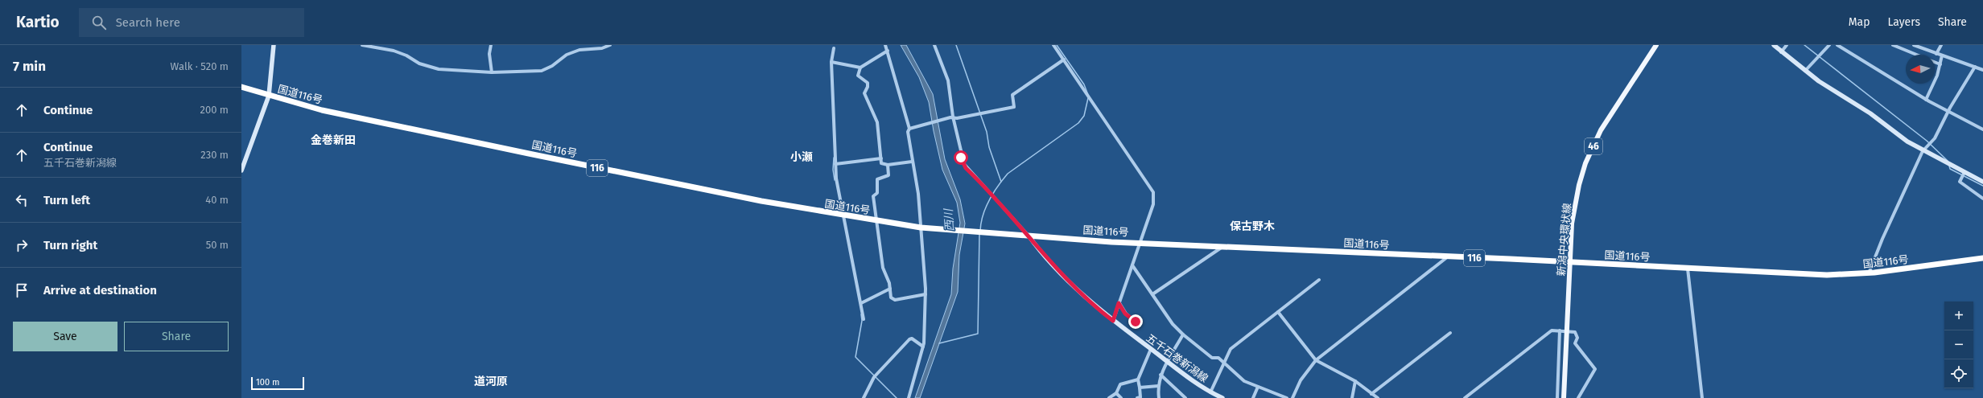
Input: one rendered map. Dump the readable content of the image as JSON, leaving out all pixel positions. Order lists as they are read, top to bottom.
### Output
{
  "streets": {
    "highway": ["国道116号", "116"],
    "main road": ["46", "新潟中央環状線"],
    "street": ["五千石巻新潟線"]
  },
  "crossings": [
    ["国道116号", "新潟中央環状線"],
    ["国道116号", "五千石巻新潟線"]
  ],
  "districts": [
    "金巻新田",
    "小瀬",
    "保古野木",
    "道河原"
  ],
  "water": ["西川"],
  "scale_bar": "100 m",
  "north": "left",
  "page": {
    "header": "Kartio",
    "search": "Search here",
    "nav": ["Map", "Layers", "Share"],
    "heading": ["7 min", "Walk · 520 m"],
    "list": [
      ["Continue", "200 m"],
      ["Continue", "五千石巻新潟線", "230 m"],
      ["Turn left", "40 m"],
      ["Turn right", "50 m"],
      "Arrive at destination"
    ],
    "map_buttons": ["+", "−"],
    "buttons": ["Save", "Share"],
    "scale": "100 m"
  }
}
